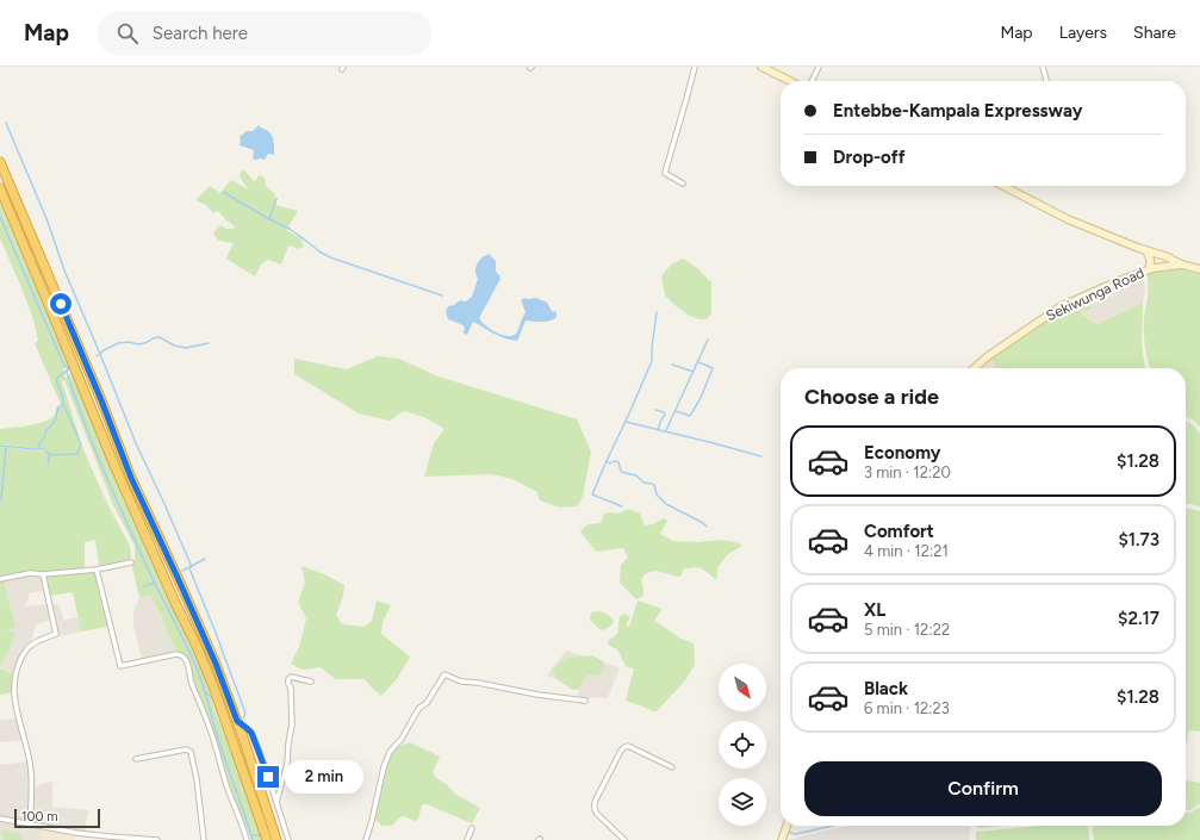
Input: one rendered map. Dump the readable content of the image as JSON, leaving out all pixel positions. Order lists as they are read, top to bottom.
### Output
{
  "streets": {
    "main road": ["Sekiwunga Road"]
  },
  "scale_bar": "100 m",
  "north": "bottom right",
  "page": {
    "header": "Map",
    "search": "Search here",
    "nav": ["Map", "Layers", "Share"],
    "banner": ["Entebbe-Kampala Expressway", "Drop-off"],
    "heading": "Choose a ride",
    "list": [
      {
        "name": "Economy",
        "note": "3 min · 12:20",
        "value": "$1.28"
      },
      {
        "name": "Comfort",
        "note": "4 min · 12:21",
        "value": "$1.73"
      },
      {
        "name": "XL",
        "note": "5 min · 12:22",
        "value": "$2.17"
      },
      {
        "name": "Black",
        "note": "6 min · 12:23",
        "value": "$1.28"
      }
    ],
    "buttons": "Confirm",
    "bubble": "2 min",
    "scale": "100 m"
  }
}
